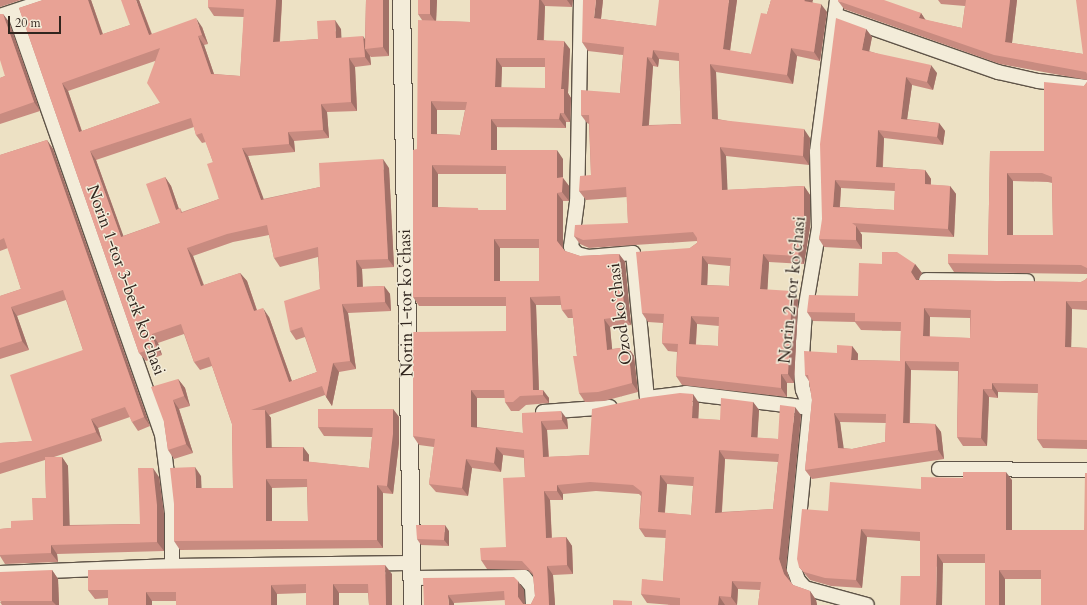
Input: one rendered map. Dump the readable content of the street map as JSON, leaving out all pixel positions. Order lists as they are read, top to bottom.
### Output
{
  "streets": {
    "street": [
      "Norin 1-tor 3-berk koʻchasi",
      "Norin 2-tor koʻchasi",
      "Norin 1-tor koʻchasi",
      "Ozod koʻchasi"
    ]
  },
  "scale_bar": "20 m"
}
